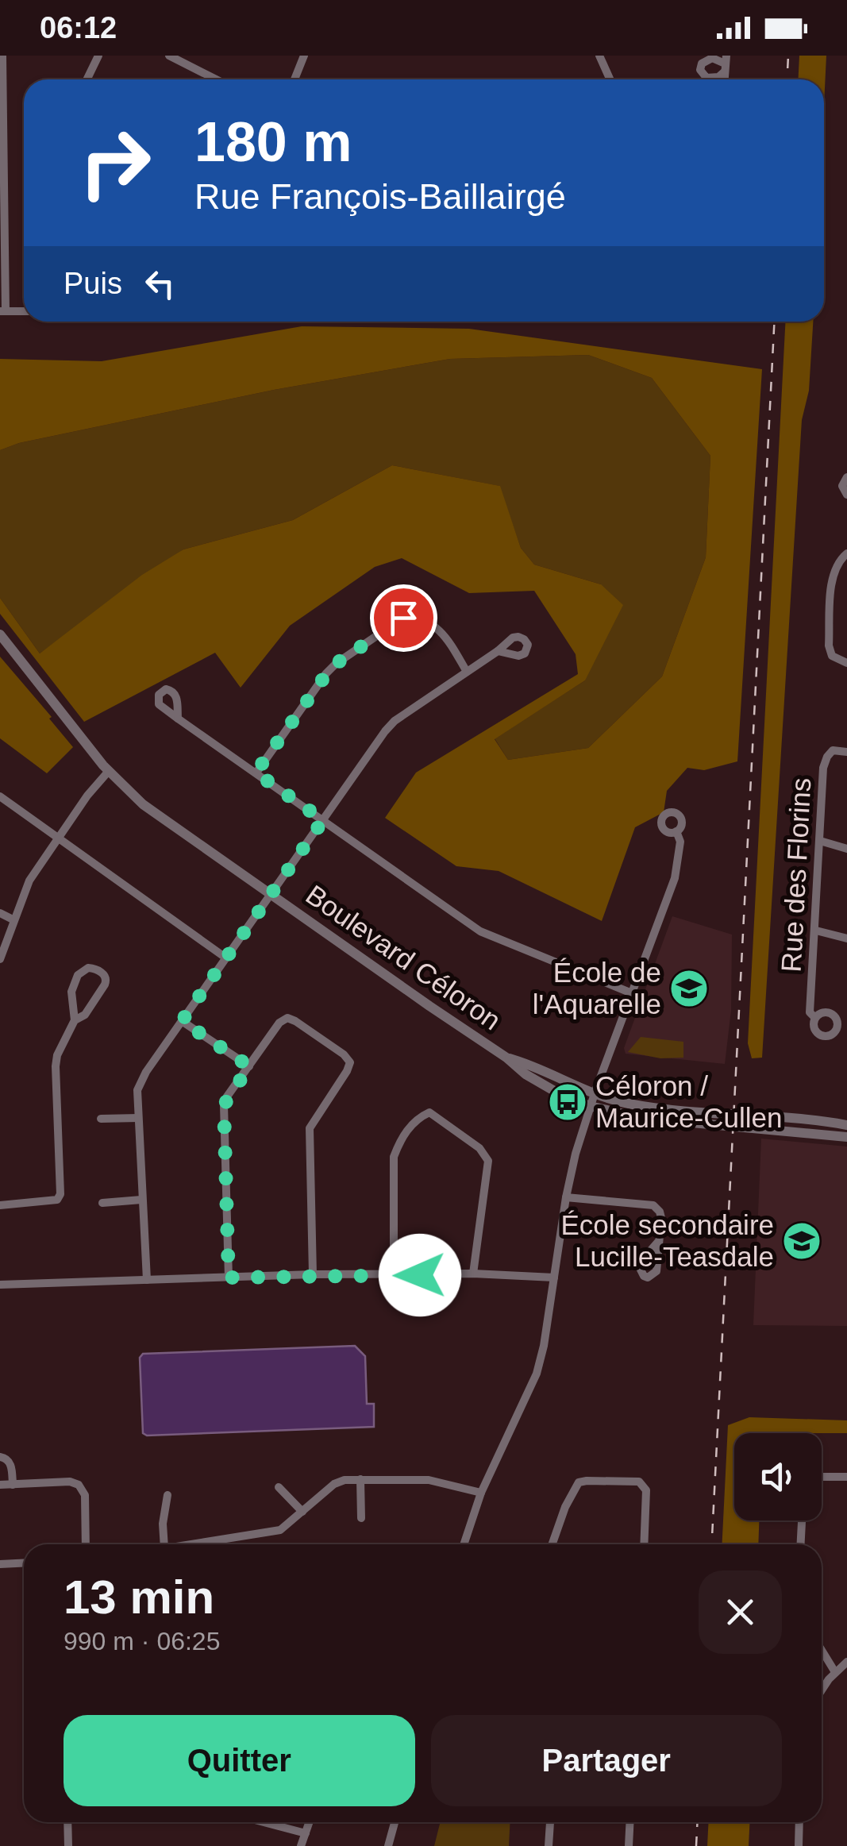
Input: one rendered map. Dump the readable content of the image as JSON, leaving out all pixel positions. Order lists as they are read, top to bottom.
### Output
{
  "streets": {
    "street": ["Rue des Florins", "Boulevard Céloron"]
  },
  "places": {
    "school or university": ["École de l'Aquarelle", "École secondaire Lucille-Teasdale"],
    "bus stop": ["Céloron / Maurice-Cullen"]
  },
  "page": {
    "status": "06:12",
    "turn": ["180 m", "Rue François-Baillairgé"],
    "then": "Puis",
    "heading": ["13 min", "990 m · 06:25"],
    "buttons": ["Quitter", "Partager"]
  }
}
